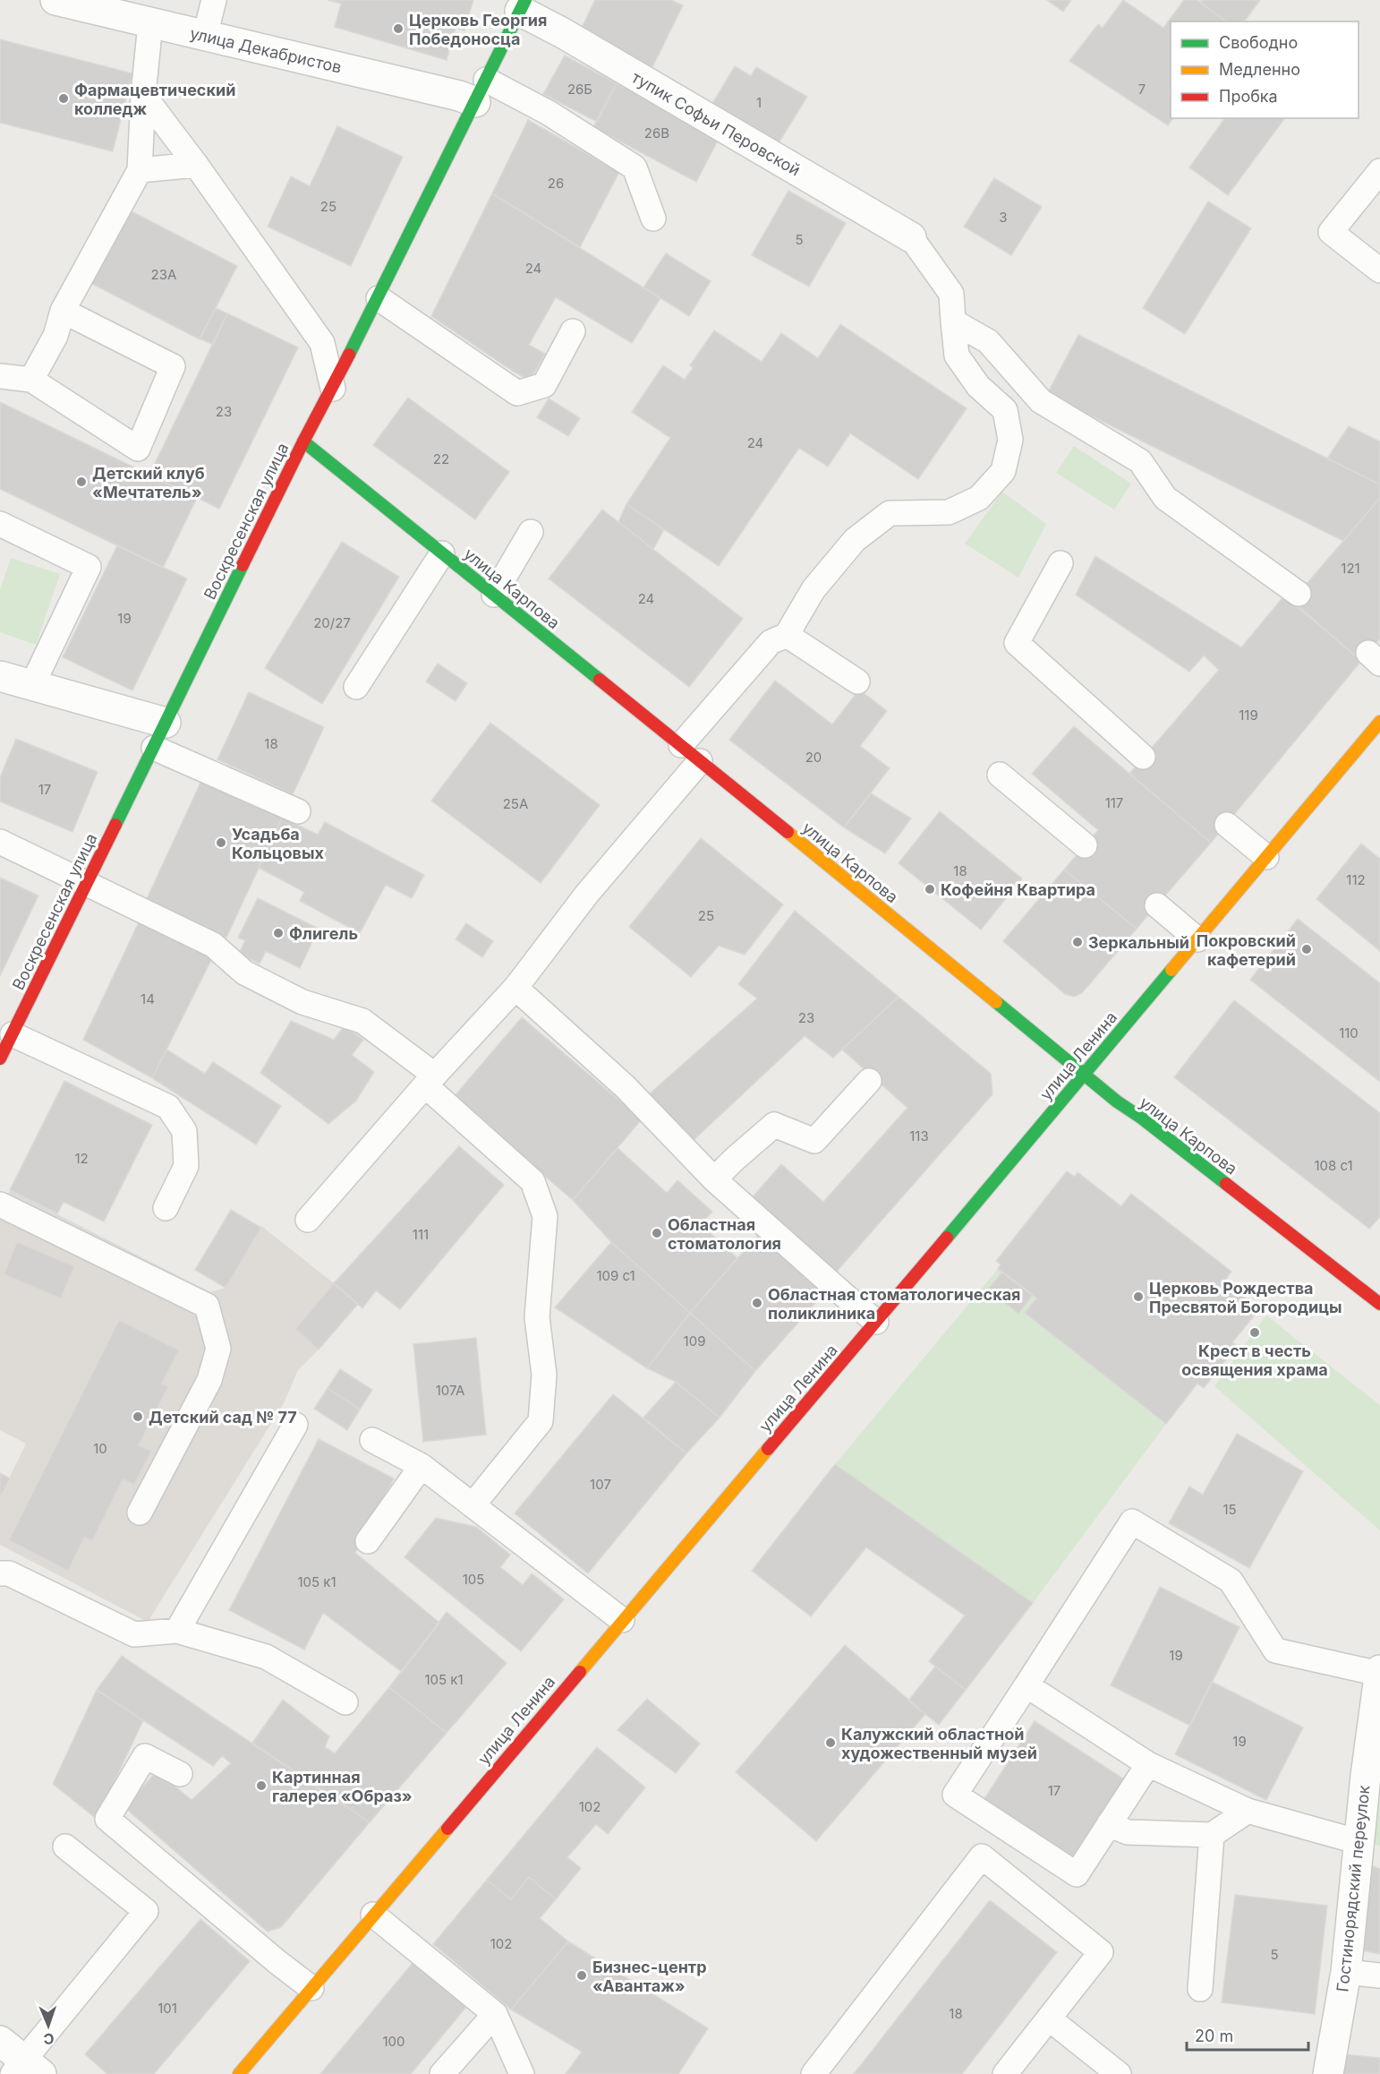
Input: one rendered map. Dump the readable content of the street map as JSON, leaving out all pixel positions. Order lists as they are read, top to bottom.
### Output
{
  "streets": {
    "street": [
      "улица Декабристов",
      "тупик Софьи Перовской",
      "Воскресенская улица",
      "улица Карпова",
      "улица Ленина",
      "Гостинорядский переулок"
    ]
  },
  "crossings": [
    ["улица Декабристов", "Воскресенская улица"],
    ["тупик Софьи Перовской", "Воскресенская улица"],
    ["Воскресенская улица", "улица Карпова"],
    ["улица Карпова", "улица Ленина"]
  ],
  "places": [
    "Церковь Георгия Победоносца",
    "Фармацевтический колледж",
    "Детский клуб «Мечтатель»",
    "Усадьба Кольцовых",
    "Кофейня Квартира",
    "Флигель",
    "Зеркальный",
    "Покровский кафетерий",
    "Областная стоматология",
    "Церковь Рождества Пресвятой Богородицы",
    "Областная стоматологическая поликлиника",
    "Крест в честь освящения храма",
    "Детский сад № 77",
    "Калужский областной художественный музей",
    "Картинная галерея «Образ»",
    "Бизнес-центр «Авантаж»"
  ],
  "house_numbers": [
    "26Б",
    "7",
    "1",
    "26В",
    "26",
    "25",
    "3",
    "5",
    "24",
    "23А",
    "23",
    "24",
    "22",
    "121",
    "24",
    "19",
    "20/27",
    "119",
    "18",
    "20",
    "17",
    "117",
    "25А",
    "18",
    "112",
    "25",
    "14",
    "23",
    "110",
    "113",
    "12",
    "108 с1",
    "111",
    "109 с1",
    "109",
    "107А",
    "10",
    "107",
    "15",
    "105",
    "105 к1",
    "19",
    "105 к1",
    "19",
    "17",
    "102",
    "102",
    "5",
    "101",
    "18",
    "100"
  ],
  "legend": ["Свободно", "Медленно", "Пробка"],
  "scale_bar": "20 m",
  "north": "bottom"
}
